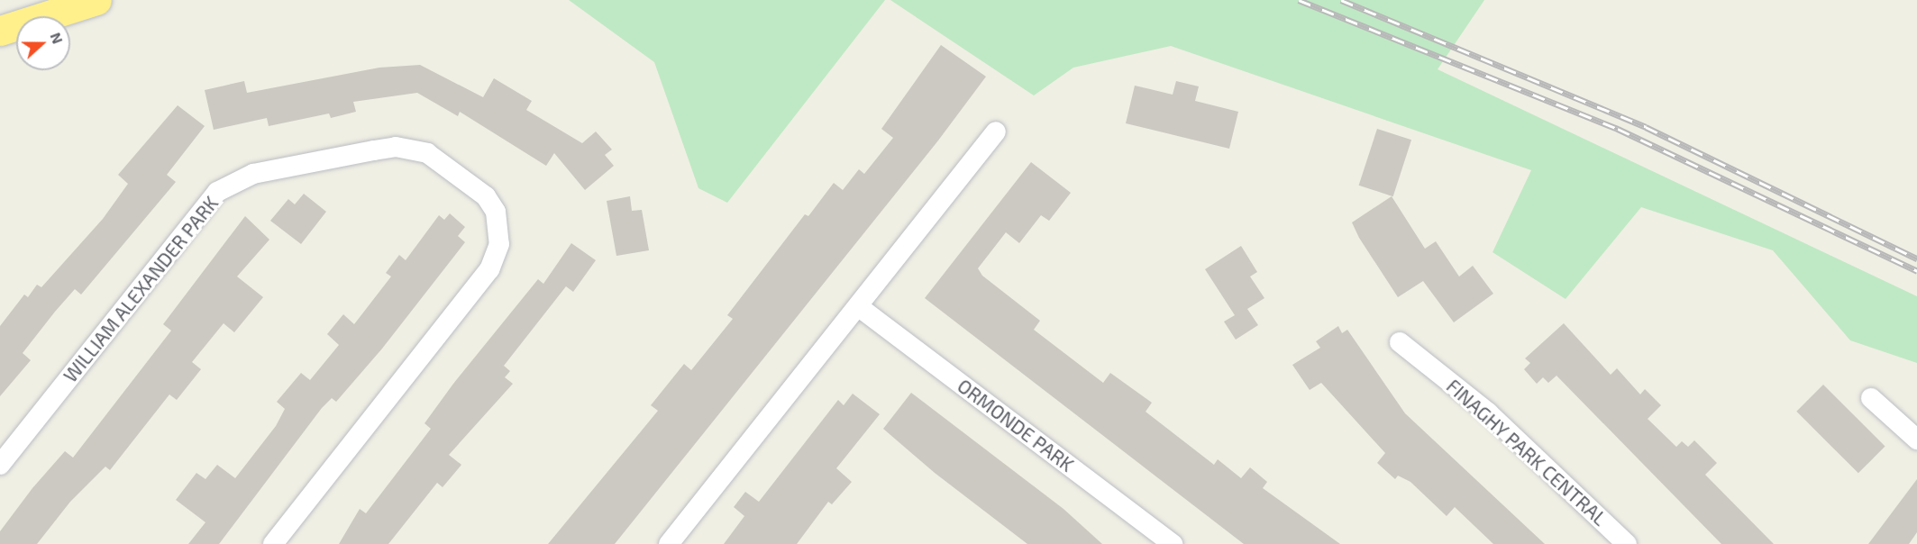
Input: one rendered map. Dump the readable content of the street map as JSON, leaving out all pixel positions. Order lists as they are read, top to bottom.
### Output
{
  "streets": {
    "street": ["WILLIAM ALEXANDER PARK", "ORMONDE PARK", "FINAGHY PARK CENTRAL"]
  },
  "north": "right"
}
